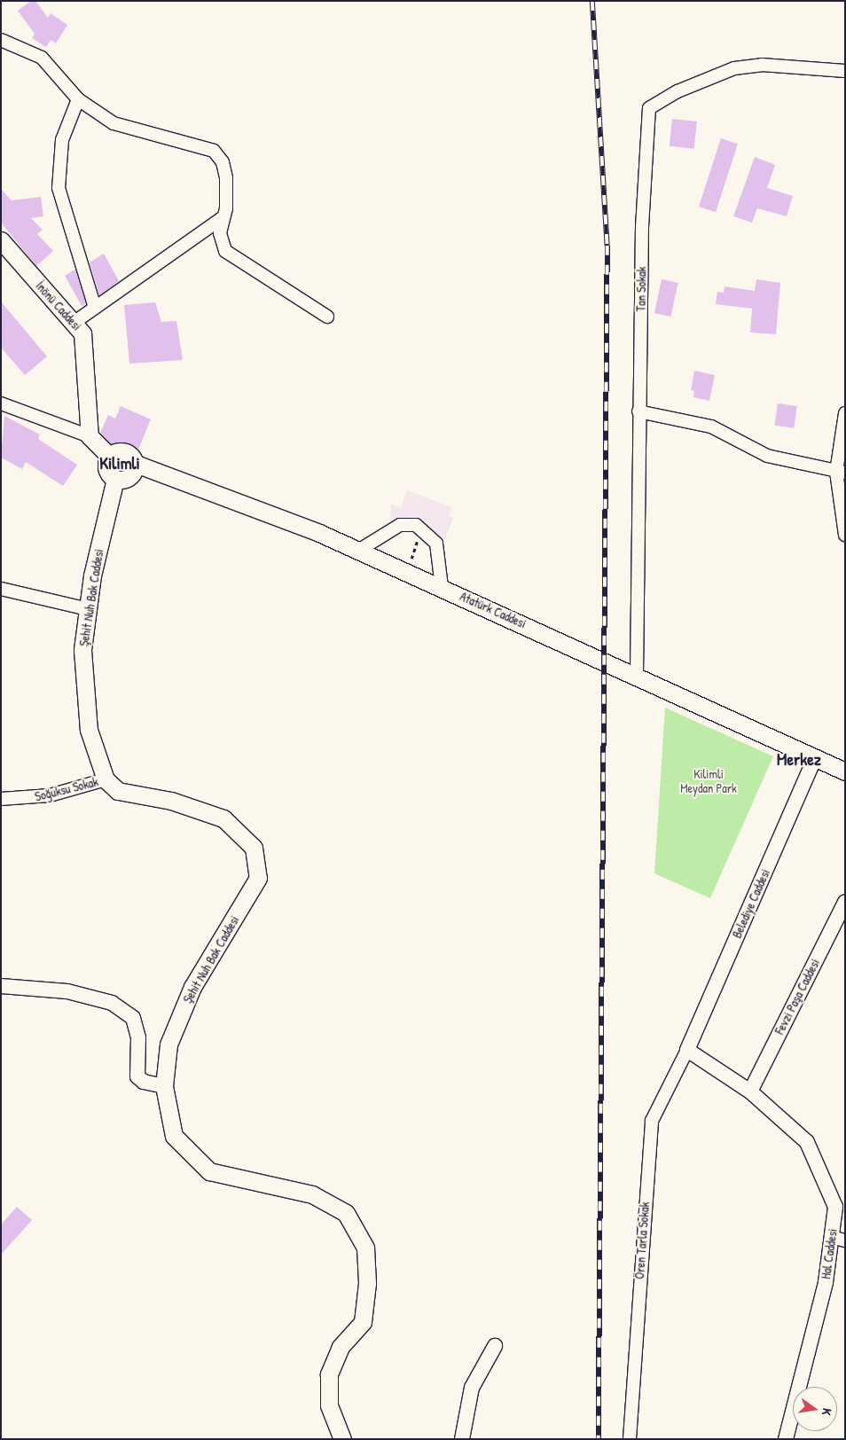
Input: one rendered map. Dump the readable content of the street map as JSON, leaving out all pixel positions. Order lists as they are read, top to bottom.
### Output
{
  "streets": {
    "main road": ["İnönü Caddesi", "Şehit Nuh Bak Caddesi", "Atatürk Caddesi"],
    "street": [
      "Tan Sokak",
      "Soğuksu Sokak",
      "Belediye Caddesi",
      "Fevzi Paşa Caddesi",
      "Ören Tarla Sokak",
      "Hal Caddesi"
    ]
  },
  "crossings": [
    ["Tan Sokak", "Atatürk Caddesi"],
    ["Şehit Nuh Bak Caddesi", "Atatürk Caddesi"],
    ["Şehit Nuh Bak Caddesi", "Soğuksu Sokak"],
    ["Atatürk Caddesi", "Belediye Caddesi"],
    ["Belediye Caddesi", "Ören Tarla Sokak"],
    ["Belediye Caddesi", "Hal Caddesi"],
    ["Fevzi Paşa Caddesi", "Hal Caddesi"],
    ["Ören Tarla Sokak", "Hal Caddesi"]
  ],
  "districts": ["Kilimli", "Merkez"],
  "parks": ["Kilimli Meydan Park"],
  "north": "right"
}
